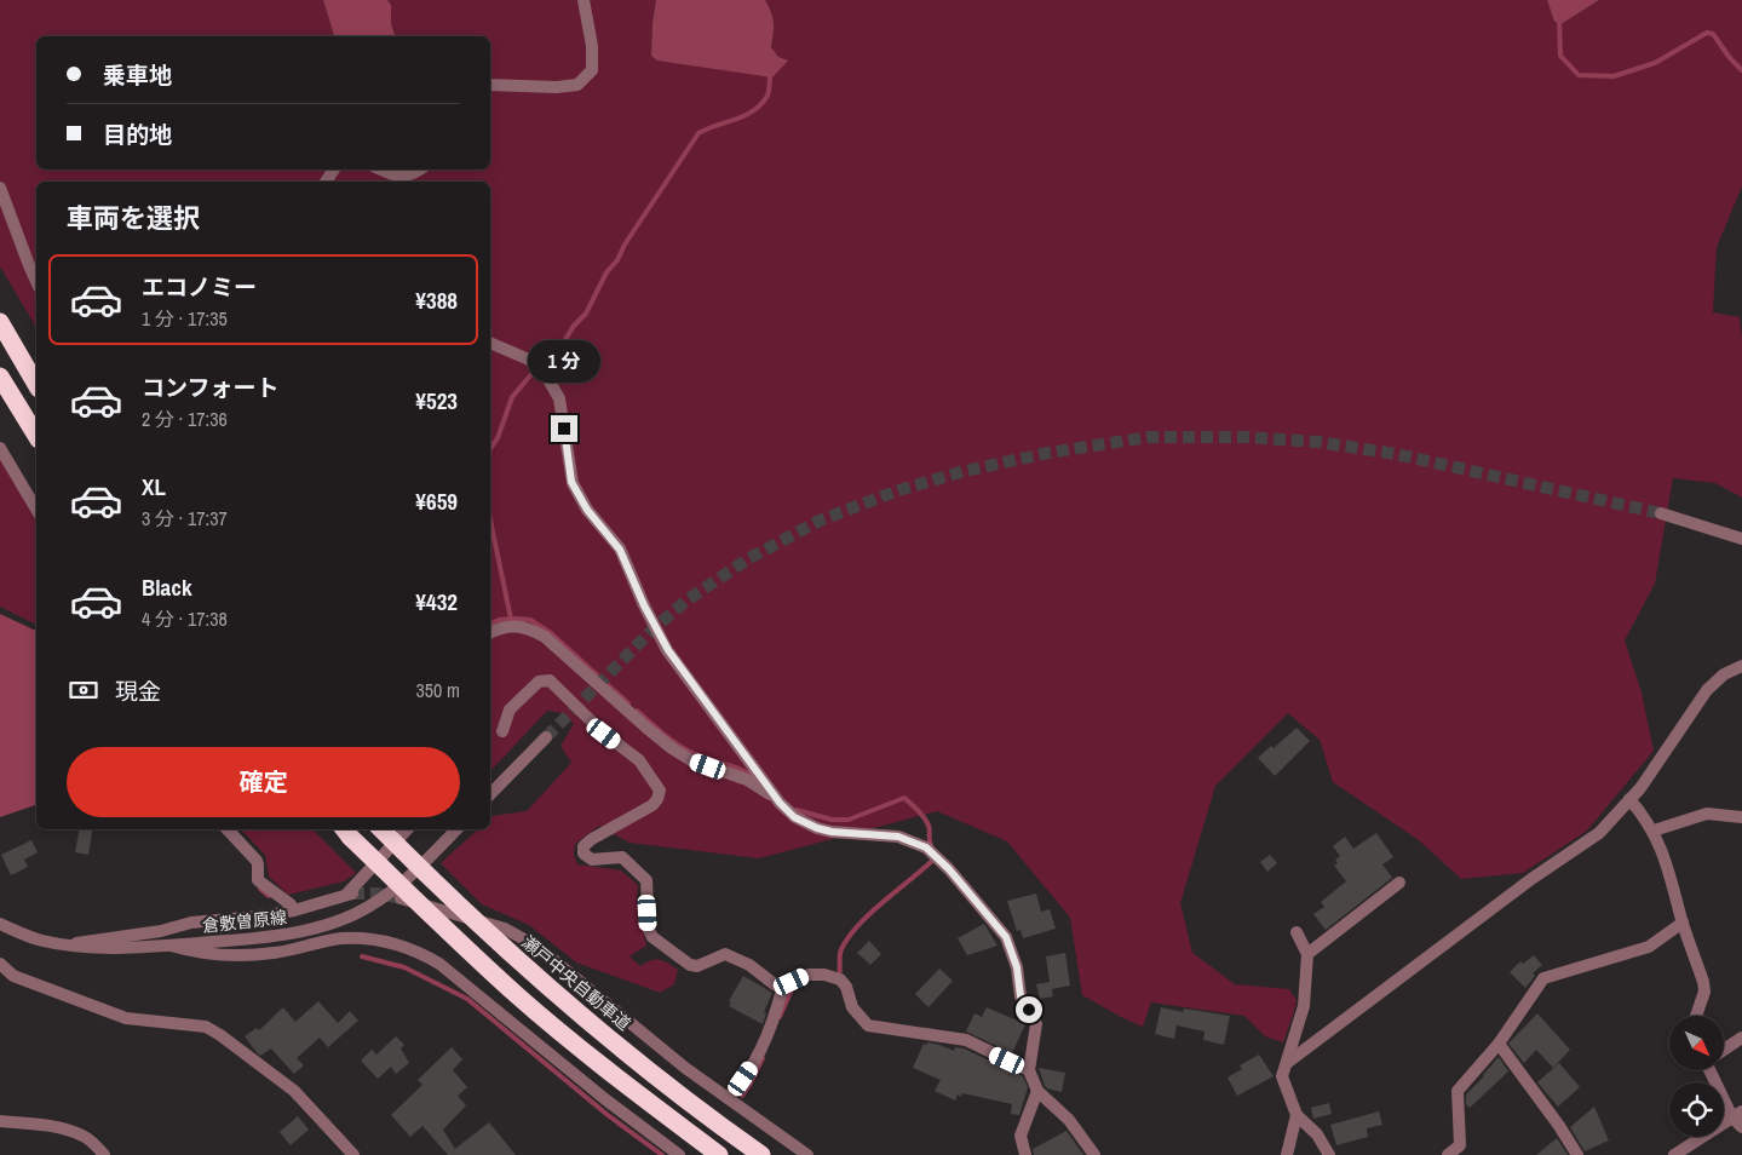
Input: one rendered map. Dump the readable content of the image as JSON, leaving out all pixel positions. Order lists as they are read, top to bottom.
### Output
{
  "streets": {
    "highway": ["瀬戸中央自動車道"],
    "street": ["倉敷曽原線"]
  },
  "north": "bottom right",
  "page": {
    "banner": ["乗車地", "目的地"],
    "heading": "車両を選択",
    "list": [
      {
        "name": "エコノミー",
        "note": "1 分 · 17:35",
        "value": "¥388"
      },
      {
        "name": "コンフォート",
        "note": "2 分 · 17:36",
        "value": "¥523"
      },
      {
        "name": "XL",
        "note": "3 分 · 17:37",
        "value": "¥659"
      },
      {
        "name": "Black",
        "note": "4 分 · 17:38",
        "value": "¥432"
      }
    ],
    "bubble": "1 分",
    "pay": ["現金", "350 m"],
    "buttons": "確定"
  }
}
